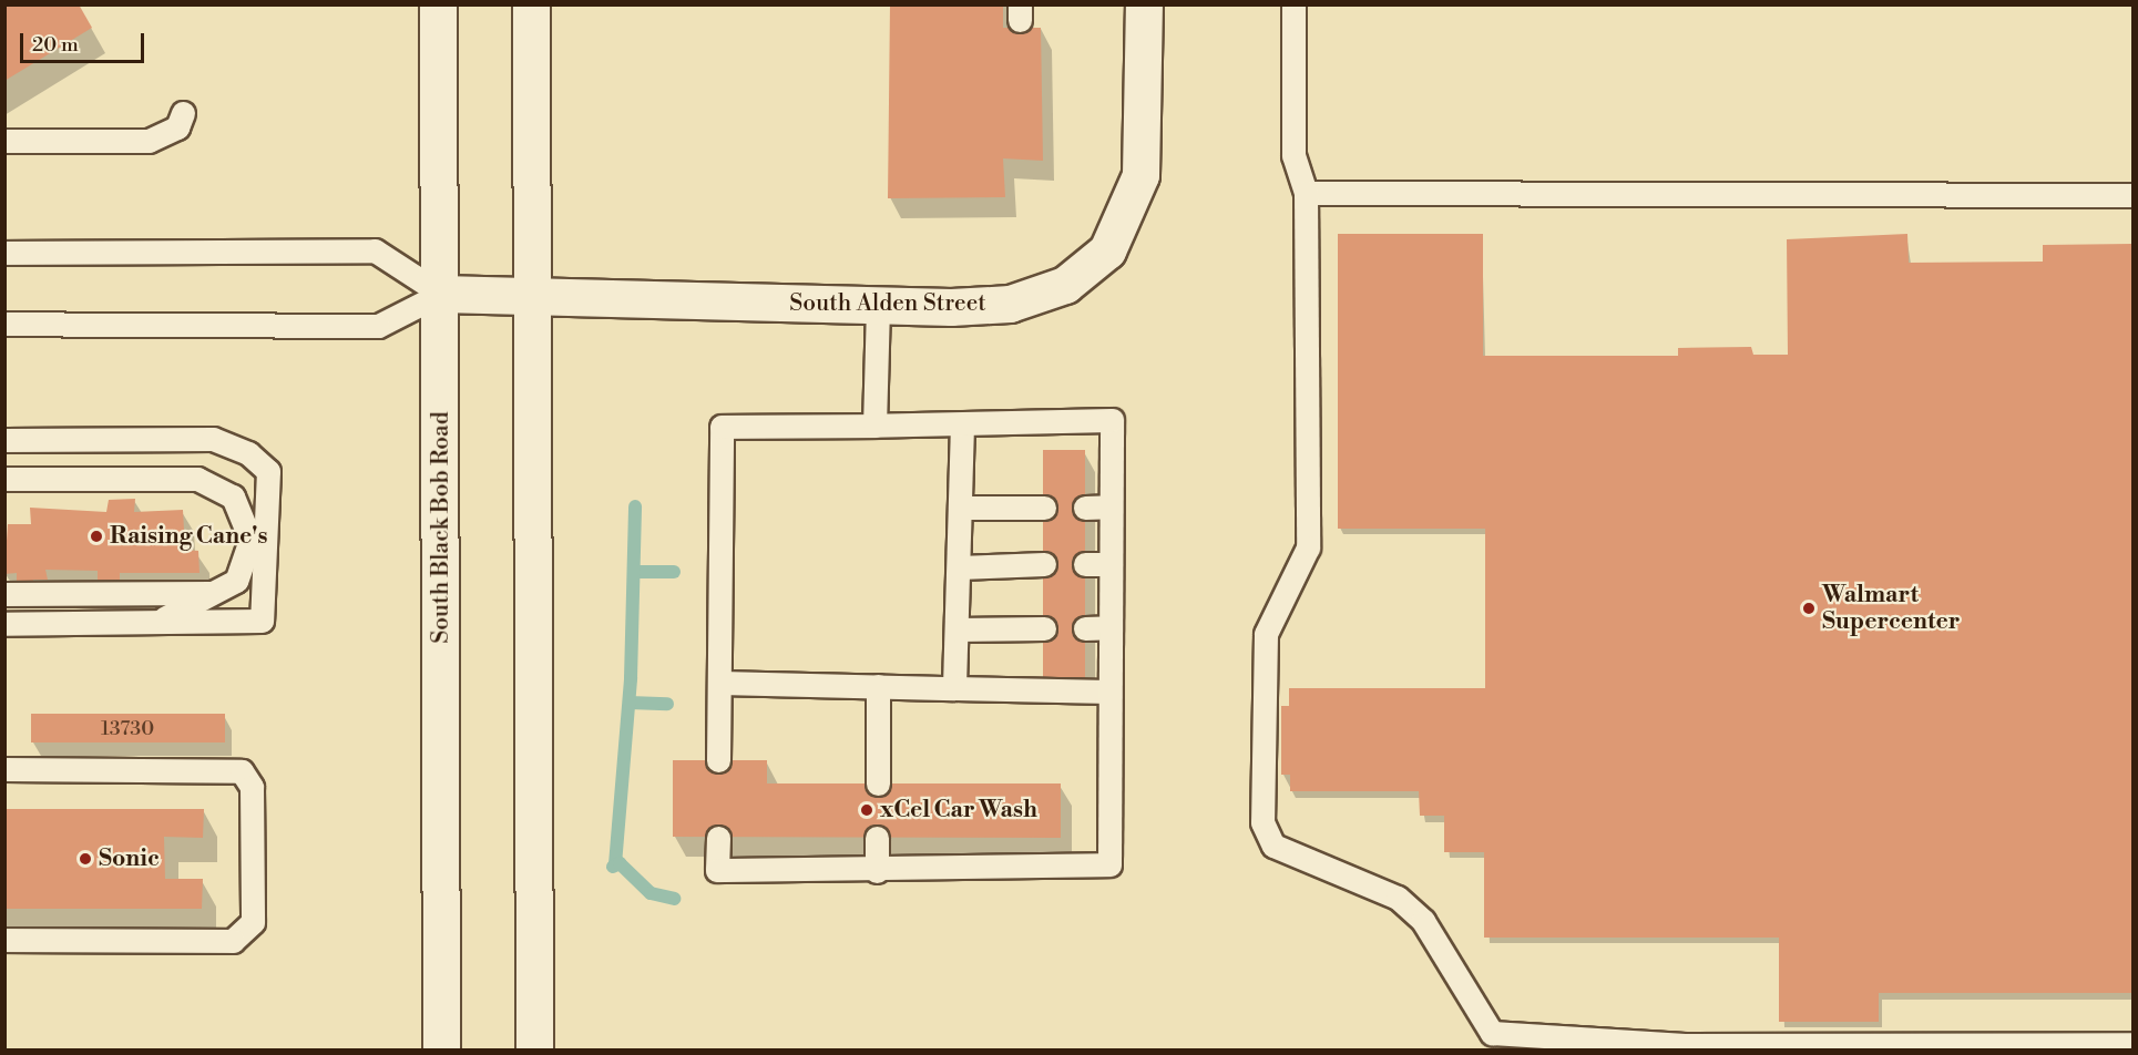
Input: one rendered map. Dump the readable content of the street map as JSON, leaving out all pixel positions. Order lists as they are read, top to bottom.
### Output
{
  "streets": {
    "main road": ["South Alden Street", "South Black Bob Road"]
  },
  "crossings": [
    ["South Alden Street", "South Black Bob Road"]
  ],
  "places": [
    "Raising Cane's",
    "Walmart Supercenter",
    "xCel Car Wash",
    "Sonic"
  ],
  "house_numbers": ["13730"],
  "scale_bar": "20 m"
}
